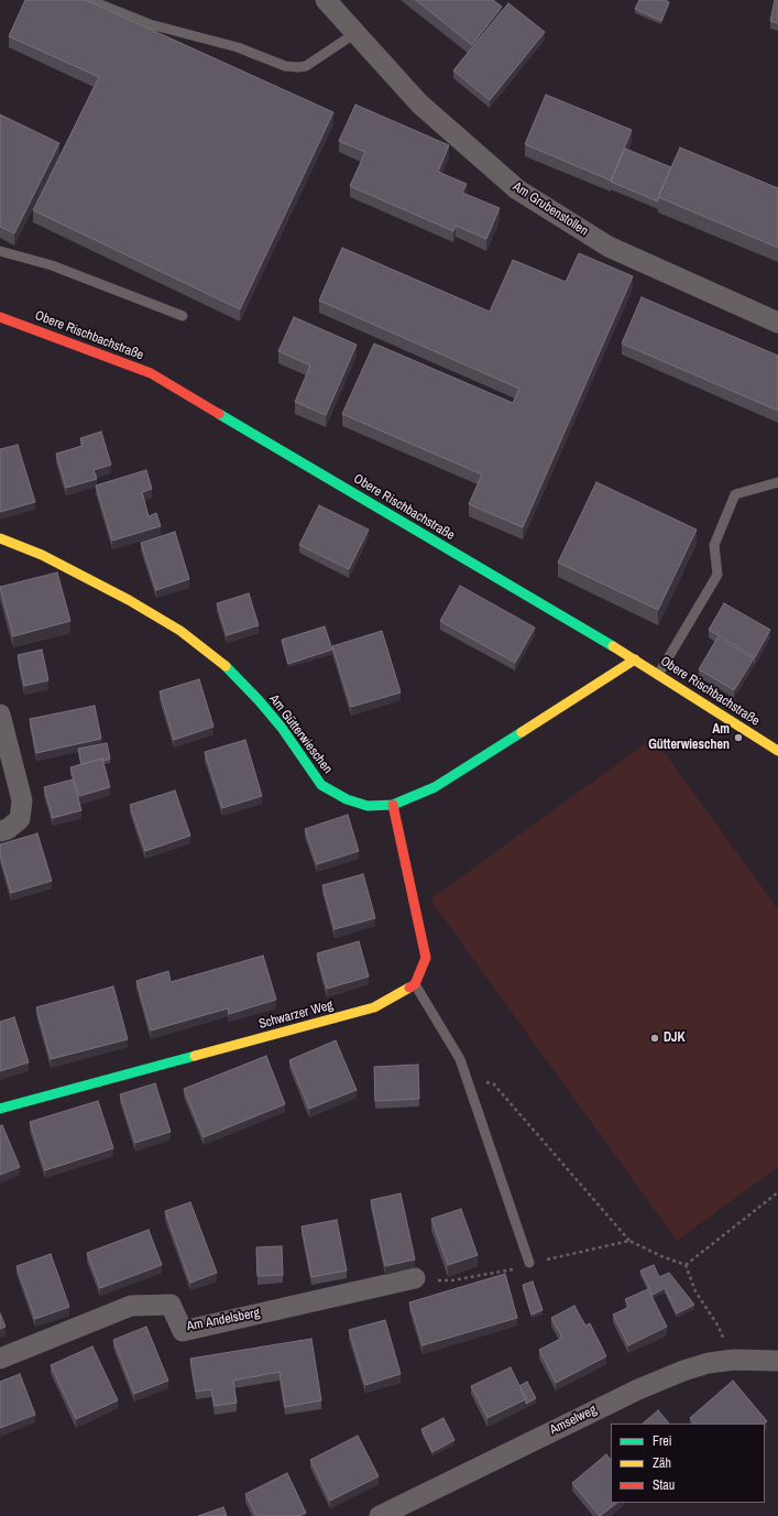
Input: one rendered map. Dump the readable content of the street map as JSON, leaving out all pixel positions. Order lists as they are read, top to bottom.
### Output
{
  "streets": {
    "street": [
      "Am Grubenstollen",
      "Obere Rischbachstraße",
      "Am Gütterwieschen",
      "Schwarzer Weg",
      "Am Andelsberg",
      "Amselweg"
    ]
  },
  "crossings": [
    ["Obere Rischbachstraße", "Am Gütterwieschen"]
  ],
  "places": ["Am Gütterwieschen", "DJK"],
  "legend": ["Frei", "Zäh", "Stau"]
}
